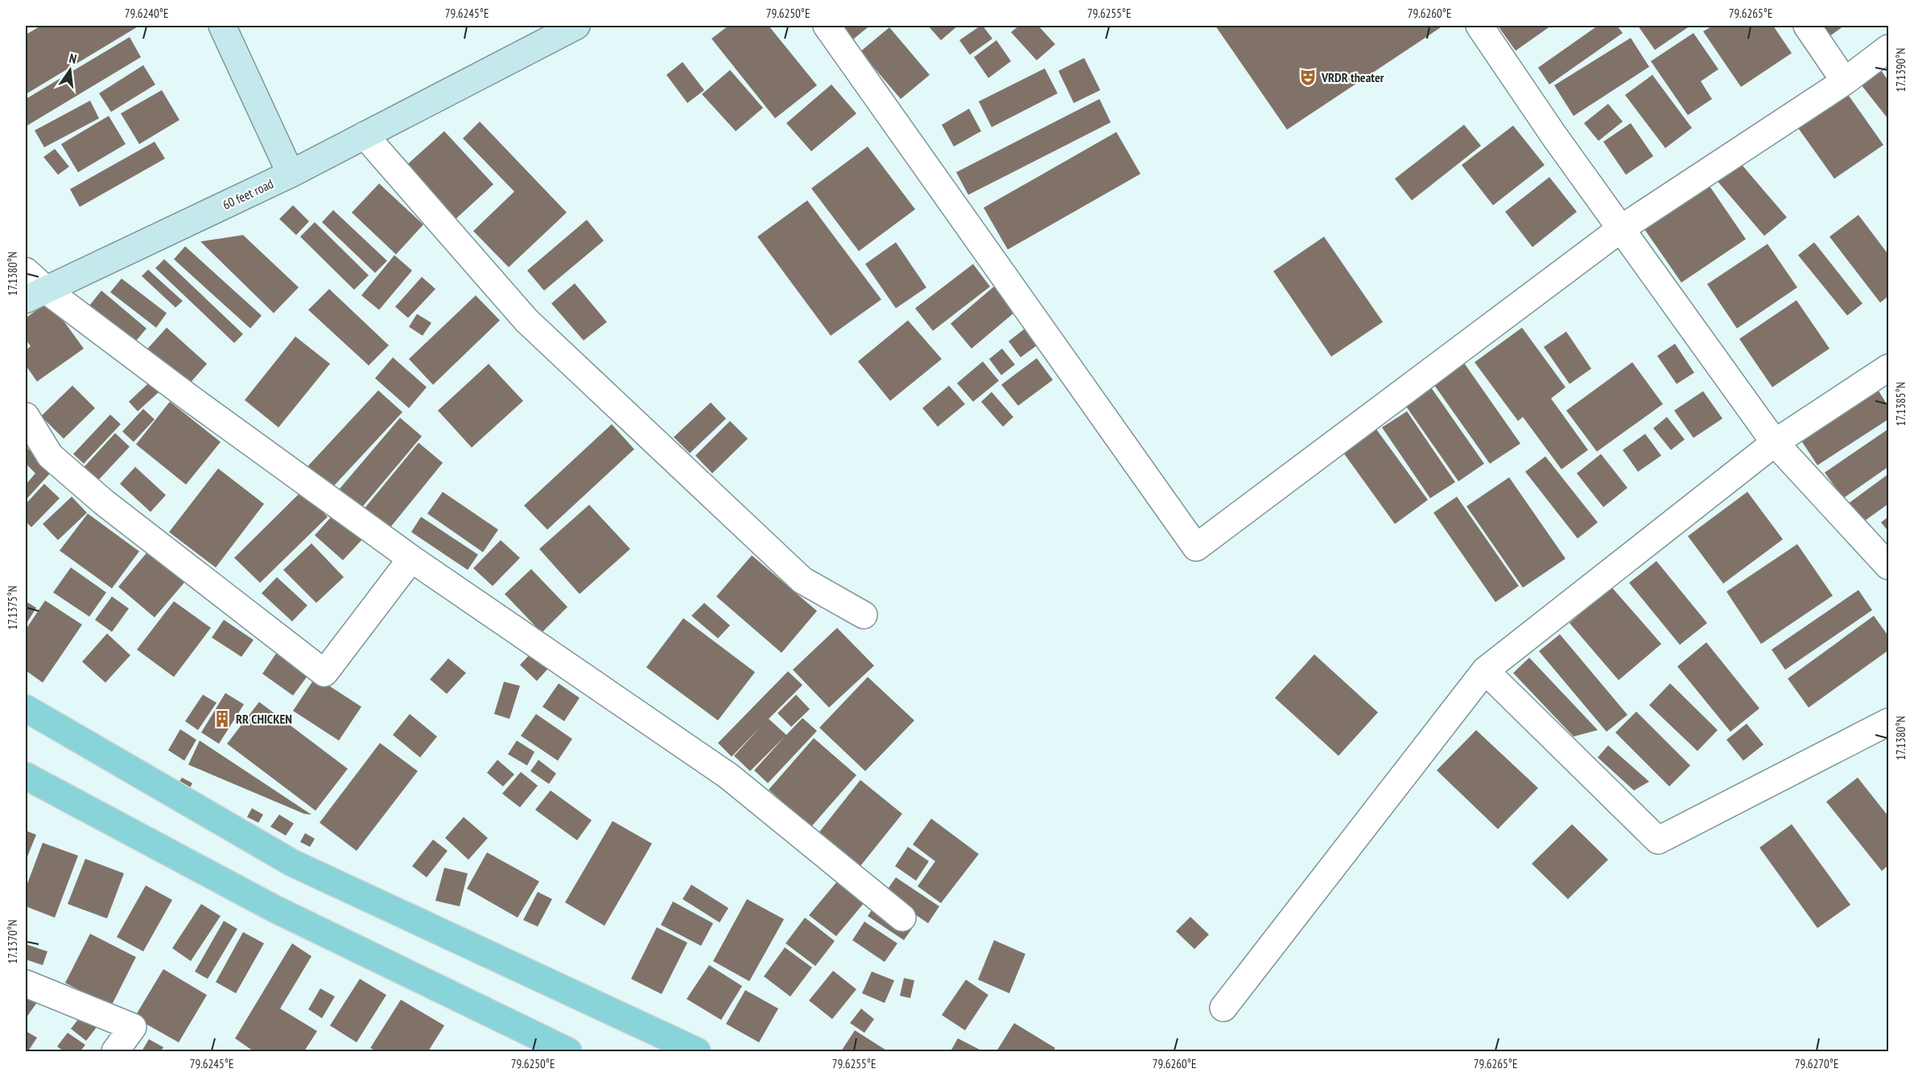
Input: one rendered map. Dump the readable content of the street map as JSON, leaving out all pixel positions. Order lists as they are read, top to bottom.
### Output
{
  "streets": {
    "main road": ["60 feet road"]
  },
  "places": {
    "theatre": ["VRDR theater"],
    "building": ["RR CHICKEN"]
  },
  "north": "top",
  "coordinates": [
    "79.6240°E",
    "79.6245°E",
    "79.6250°E",
    "79.6255°E",
    "79.6260°E",
    "79.6265°E",
    "17.1390°N",
    "17.1380°N",
    "17.1385°N",
    "17.1375°N",
    "17.1370°N",
    "79.6270°E"
  ]
}
